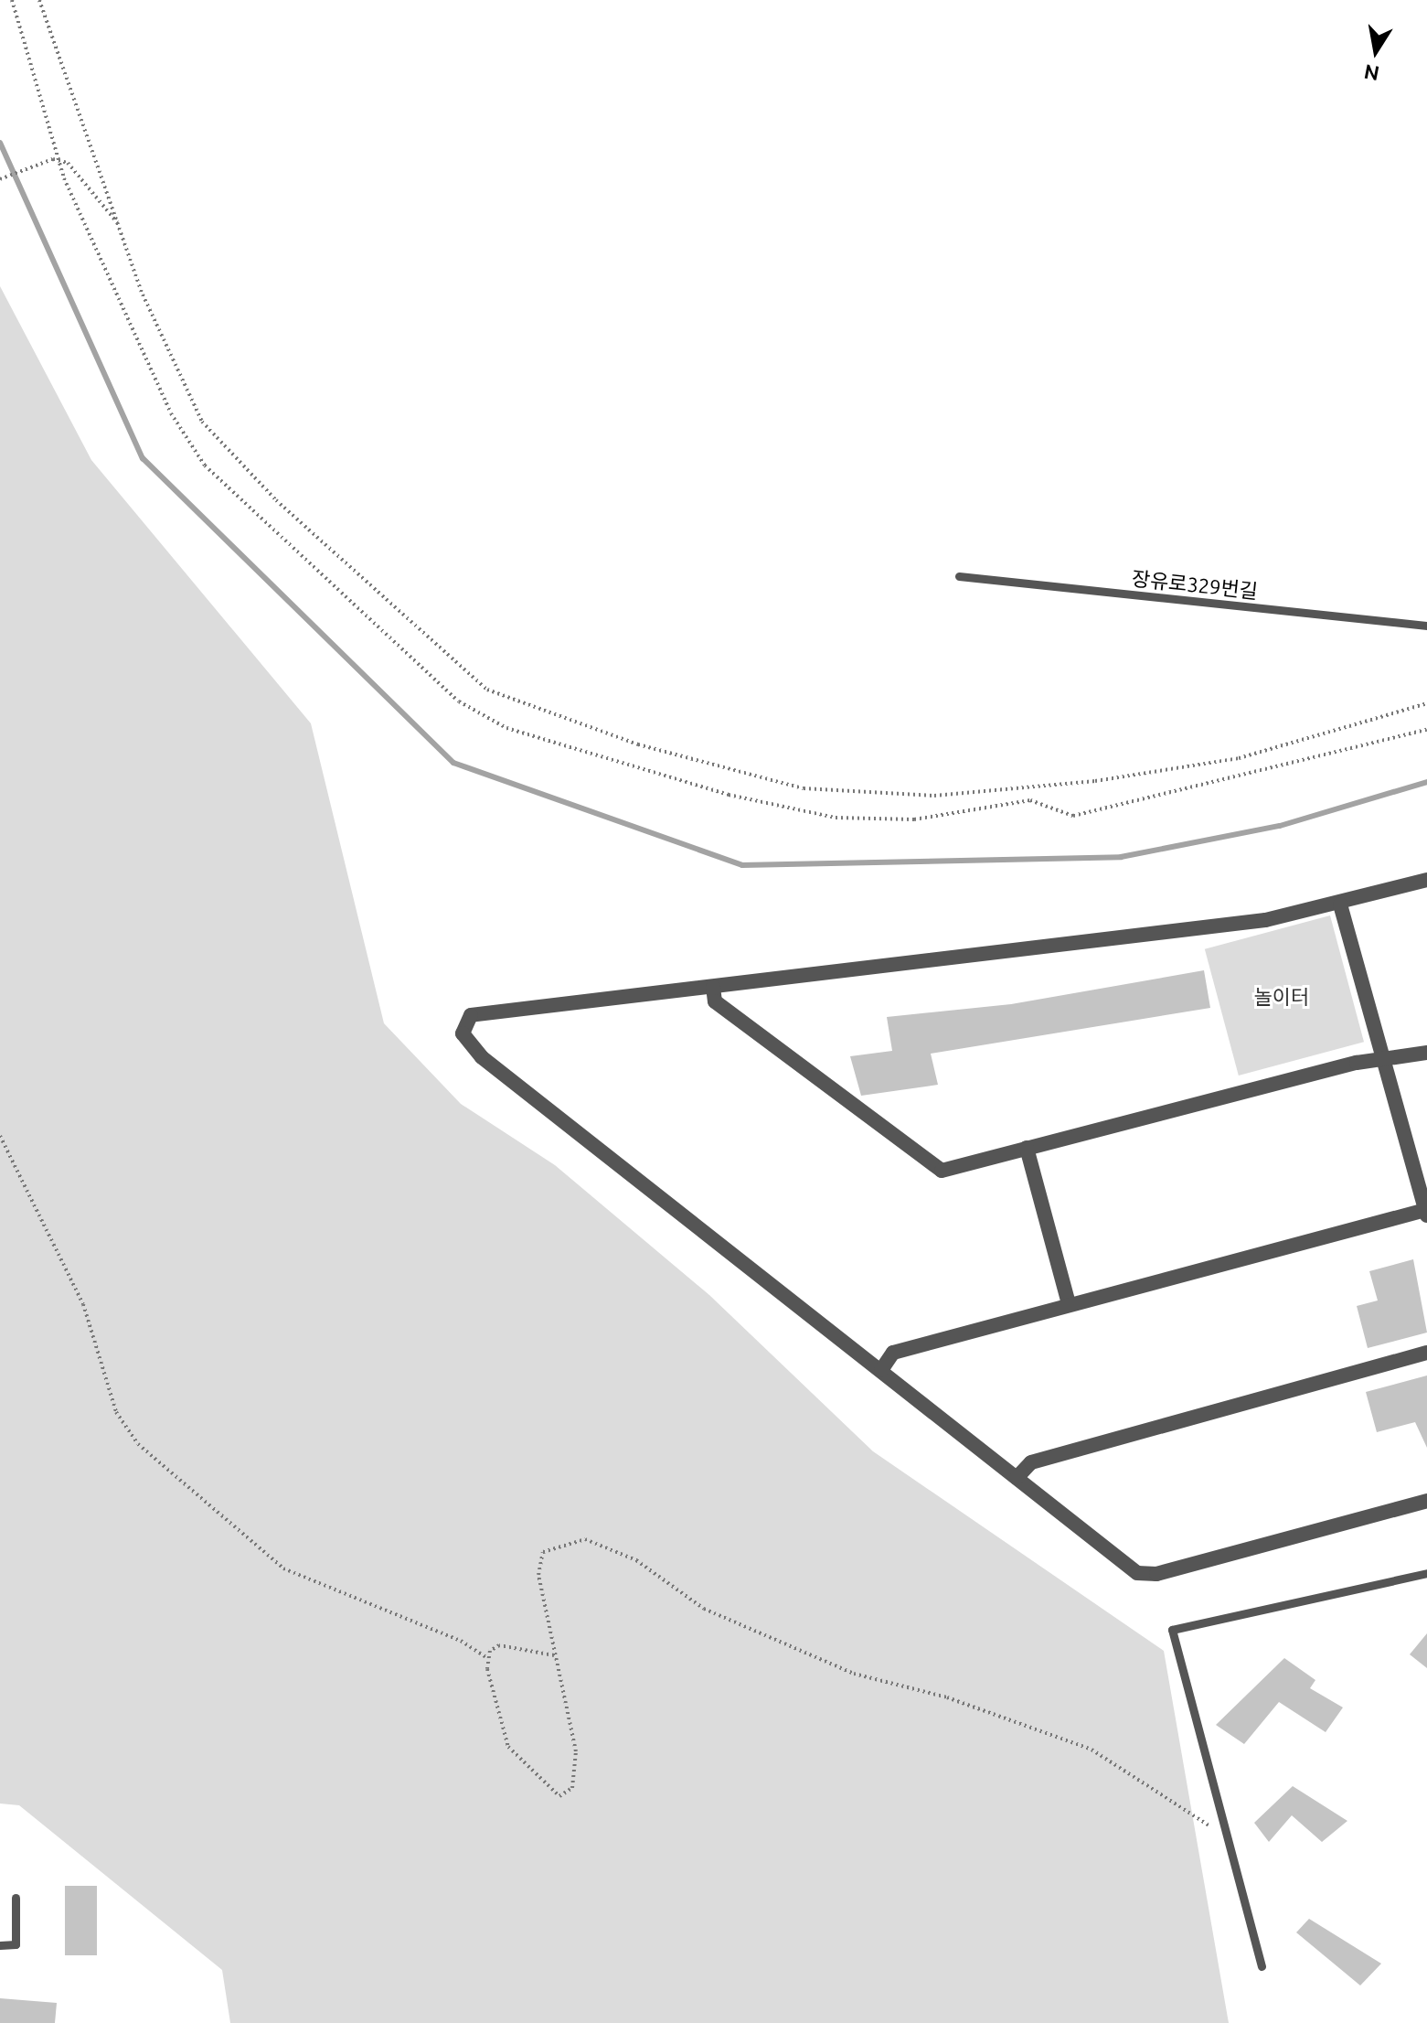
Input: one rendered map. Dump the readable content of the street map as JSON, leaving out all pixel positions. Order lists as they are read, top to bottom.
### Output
{
  "streets": {
    "lane": ["장유로329번길"]
  },
  "parks": ["놀이터"],
  "north": "bottom"
}
